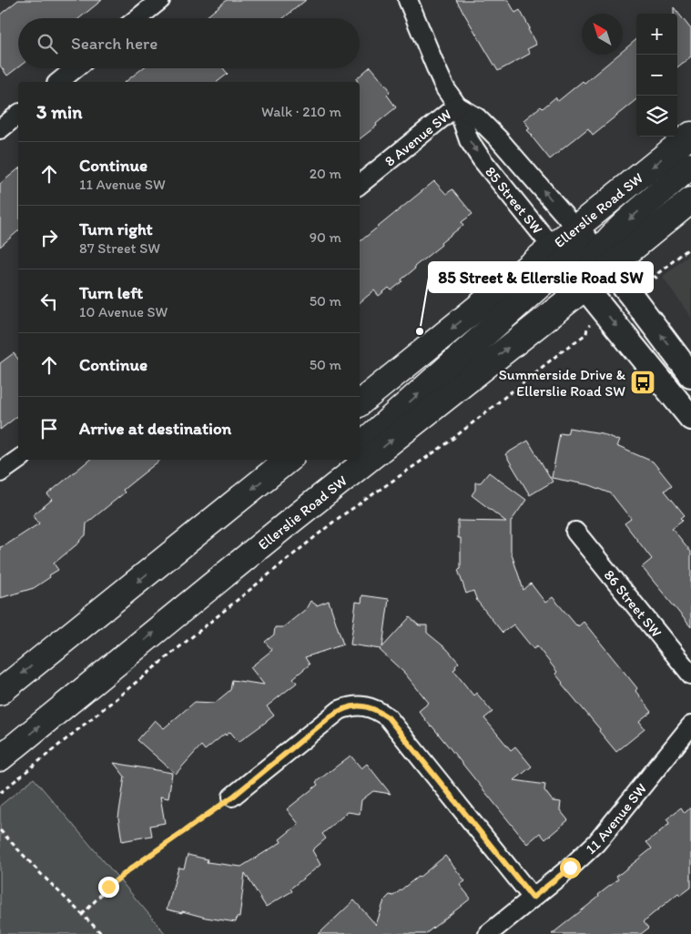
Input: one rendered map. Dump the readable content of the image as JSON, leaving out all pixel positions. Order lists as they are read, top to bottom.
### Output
{
  "streets": {
    "main road": ["Ellerslie Road SW"],
    "street": [
      "8 Avenue SW",
      "85 Street SW",
      "86 Street SW",
      "11 Avenue SW"
    ]
  },
  "crossings": [
    ["8 Avenue SW", "85 Street SW"],
    ["85 Street SW", "Ellerslie Road SW"]
  ],
  "places": {
    "other": ["85 Street & Ellerslie Road SW"],
    "bus stop": ["Summerside Drive & Ellerslie Road SW"]
  },
  "north": "top left",
  "page": {
    "map_buttons": ["+", "−"],
    "search": "Search here",
    "heading": ["3 min", "Walk · 210 m"],
    "list": [
      ["Continue", "11 Avenue SW", "20 m"],
      ["Turn right", "87 Street SW", "90 m"],
      ["Turn left", "10 Avenue SW", "50 m"],
      ["Continue", "50 m"],
      "Arrive at destination"
    ]
  }
}
